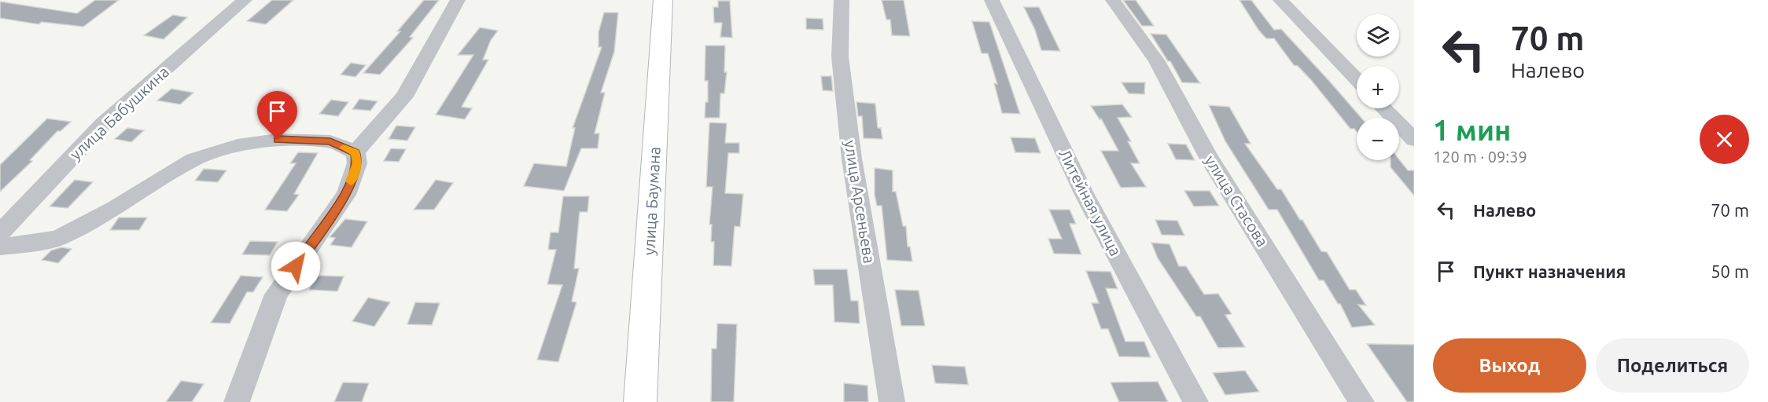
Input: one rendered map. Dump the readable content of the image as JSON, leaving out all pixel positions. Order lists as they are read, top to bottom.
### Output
{
  "streets": {
    "main road": ["улица Баумана"],
    "street": [
      "улица Бабушкина",
      "улица Стасова",
      "улица Арсеньева",
      "Литейная улица"
    ]
  },
  "page": {
    "turn": ["70 m", "Налево"],
    "map_buttons": ["+", "−"],
    "heading": ["1 мин", "120 m · 09:39"],
    "list": [
      {
        "name": "Налево",
        "value": "70 m"
      },
      {
        "name": "Пункт назначения",
        "value": "50 m"
      }
    ],
    "buttons": ["Выход", "Поделиться"]
  }
}
